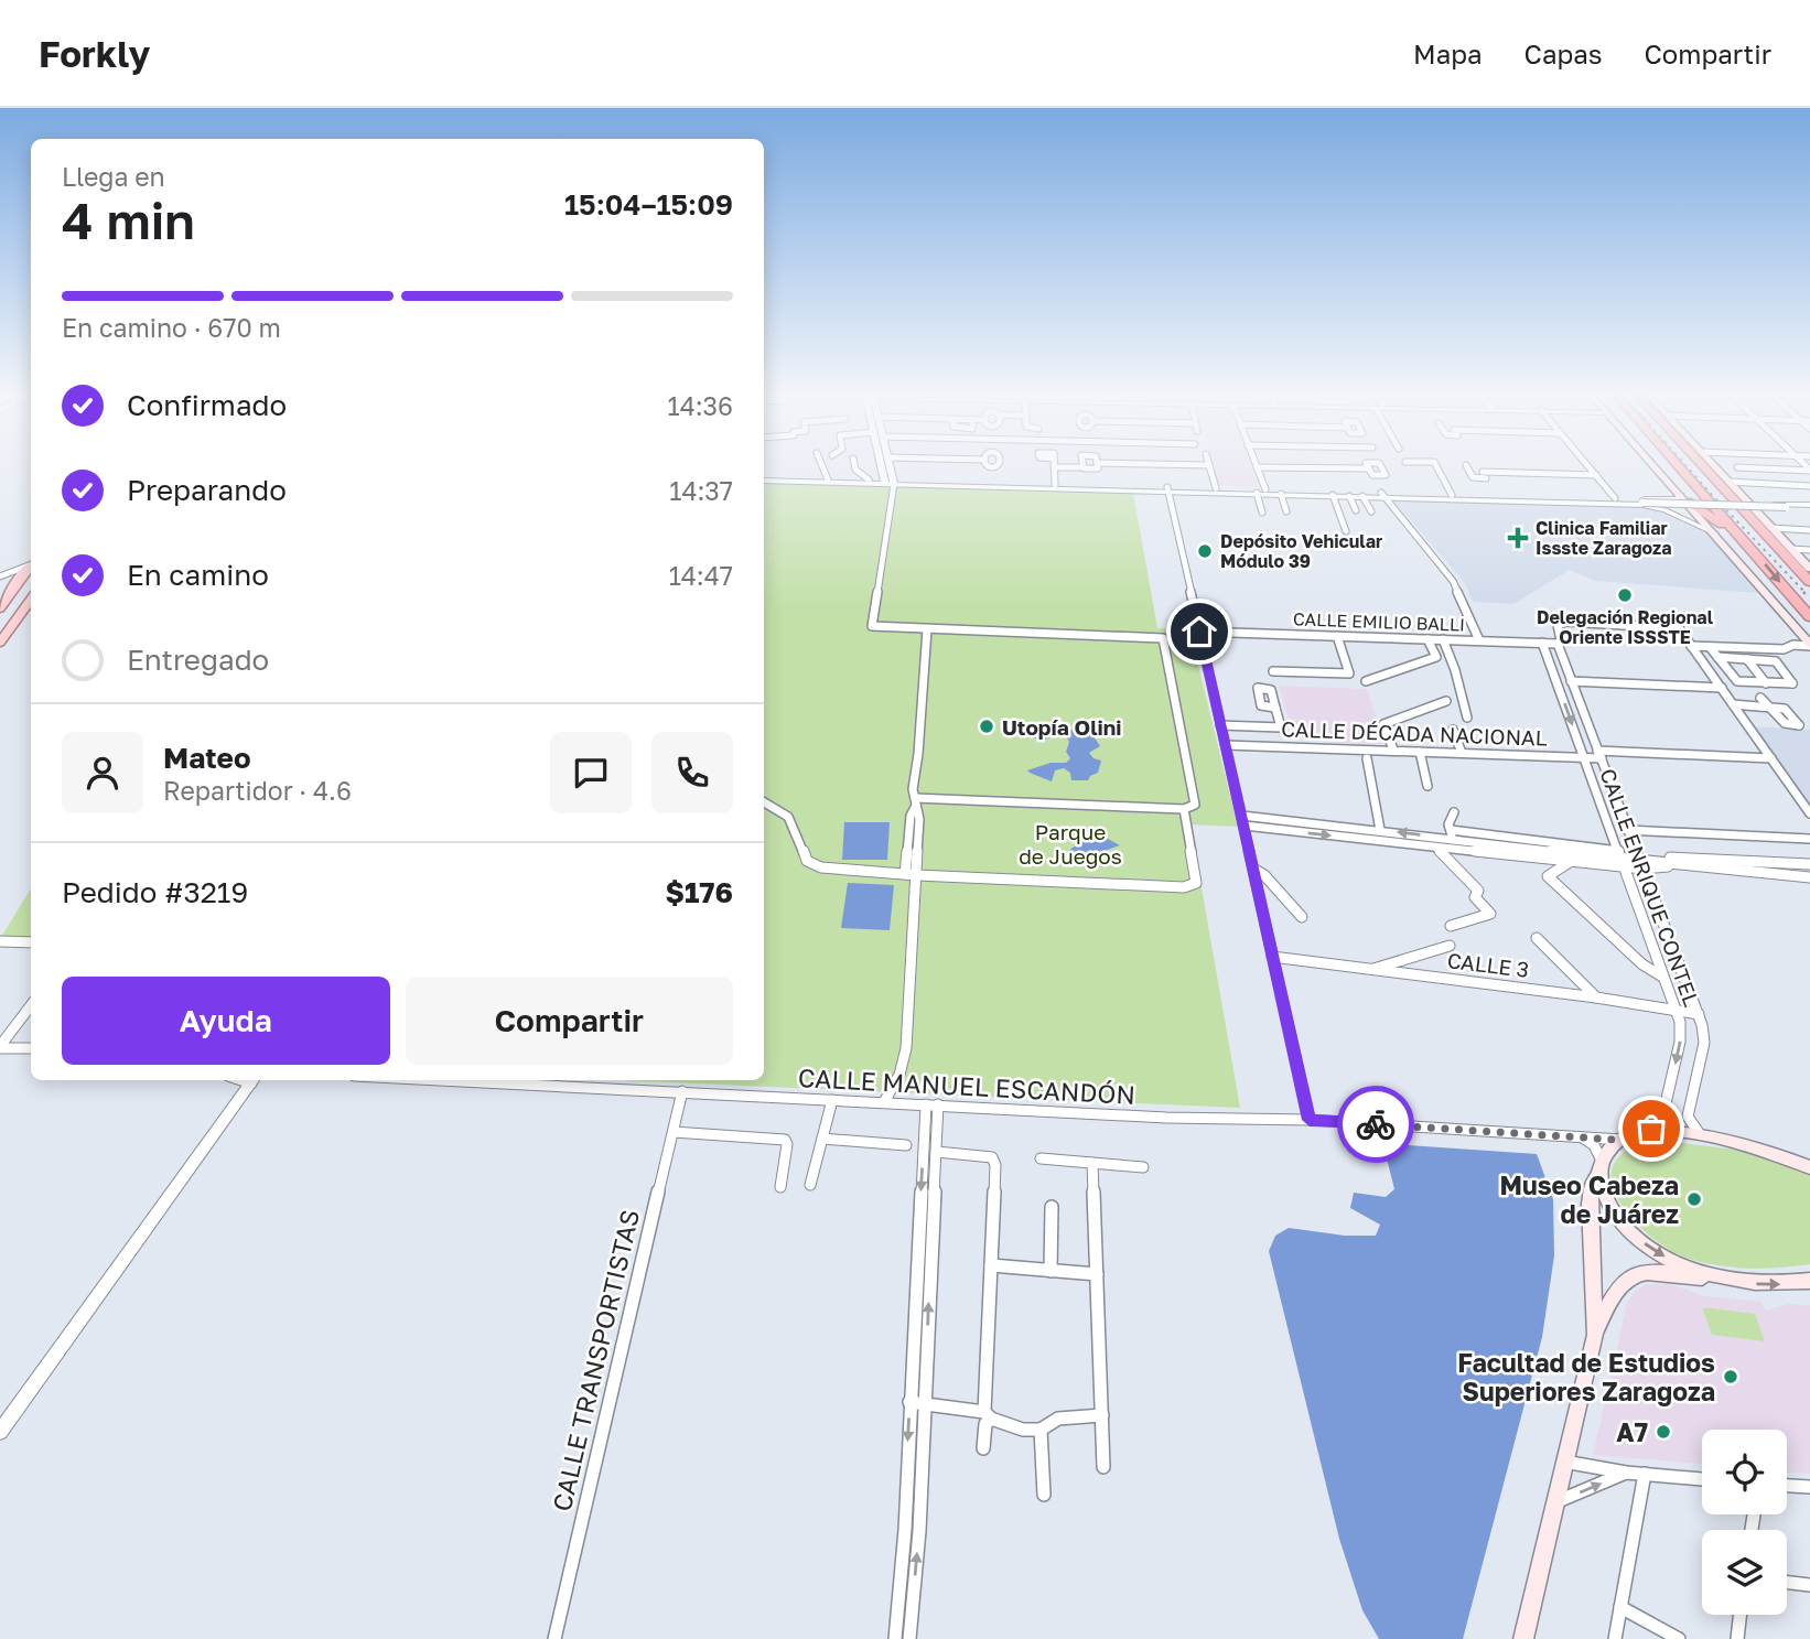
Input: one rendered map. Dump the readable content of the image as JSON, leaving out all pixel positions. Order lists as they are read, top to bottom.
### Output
{
  "streets": {
    "street": [
      "CALLE EMILIO BALLI",
      "CALLE DÉCADA NACIONAL",
      "CALLE ENRIQUE CONTEL",
      "CALLE 3",
      "CALLE MANUEL ESCANDÓN",
      "CALLE TRANSPORTISTAS"
    ]
  },
  "crossings": [
    ["CALLE EMILIO BALLI", "CALLE ENRIQUE CONTEL"],
    ["CALLE DÉCADA NACIONAL", "CALLE ENRIQUE CONTEL"],
    ["CALLE ENRIQUE CONTEL", "CALLE 3"],
    ["CALLE ENRIQUE CONTEL", "CALLE MANUEL ESCANDÓN"],
    ["CALLE MANUEL ESCANDÓN", "CALLE TRANSPORTISTAS"]
  ],
  "parks": ["Parque de Juegos"],
  "places": {
    "health": ["Clinica Familiar Issste Zaragoza"],
    "other": [
      "Depósito Vehicular Módulo 39",
      "Delegación Regional Oriente ISSSTE",
      "Utopía Olini",
      "Museo Cabeza de Juárez",
      "Facultad de Estudios Superiores Zaragoza",
      "A7"
    ]
  },
  "page": {
    "header": "Forkly",
    "nav": ["Mapa", "Capas", "Compartir"],
    "heading": ["4 min", "Llega en", "15:04–15:09"],
    "panel": [
      "Mateo",
      "Repartidor · 4.6",
      "Pedido #3219",
      "$176"
    ],
    "bar": "En camino · 670 m",
    "list": [
      ["Confirmado", "14:36"],
      ["Preparando", "14:37"],
      ["En camino", "14:47"],
      "Entregado"
    ],
    "buttons": ["Ayuda", "Compartir"]
  }
}
